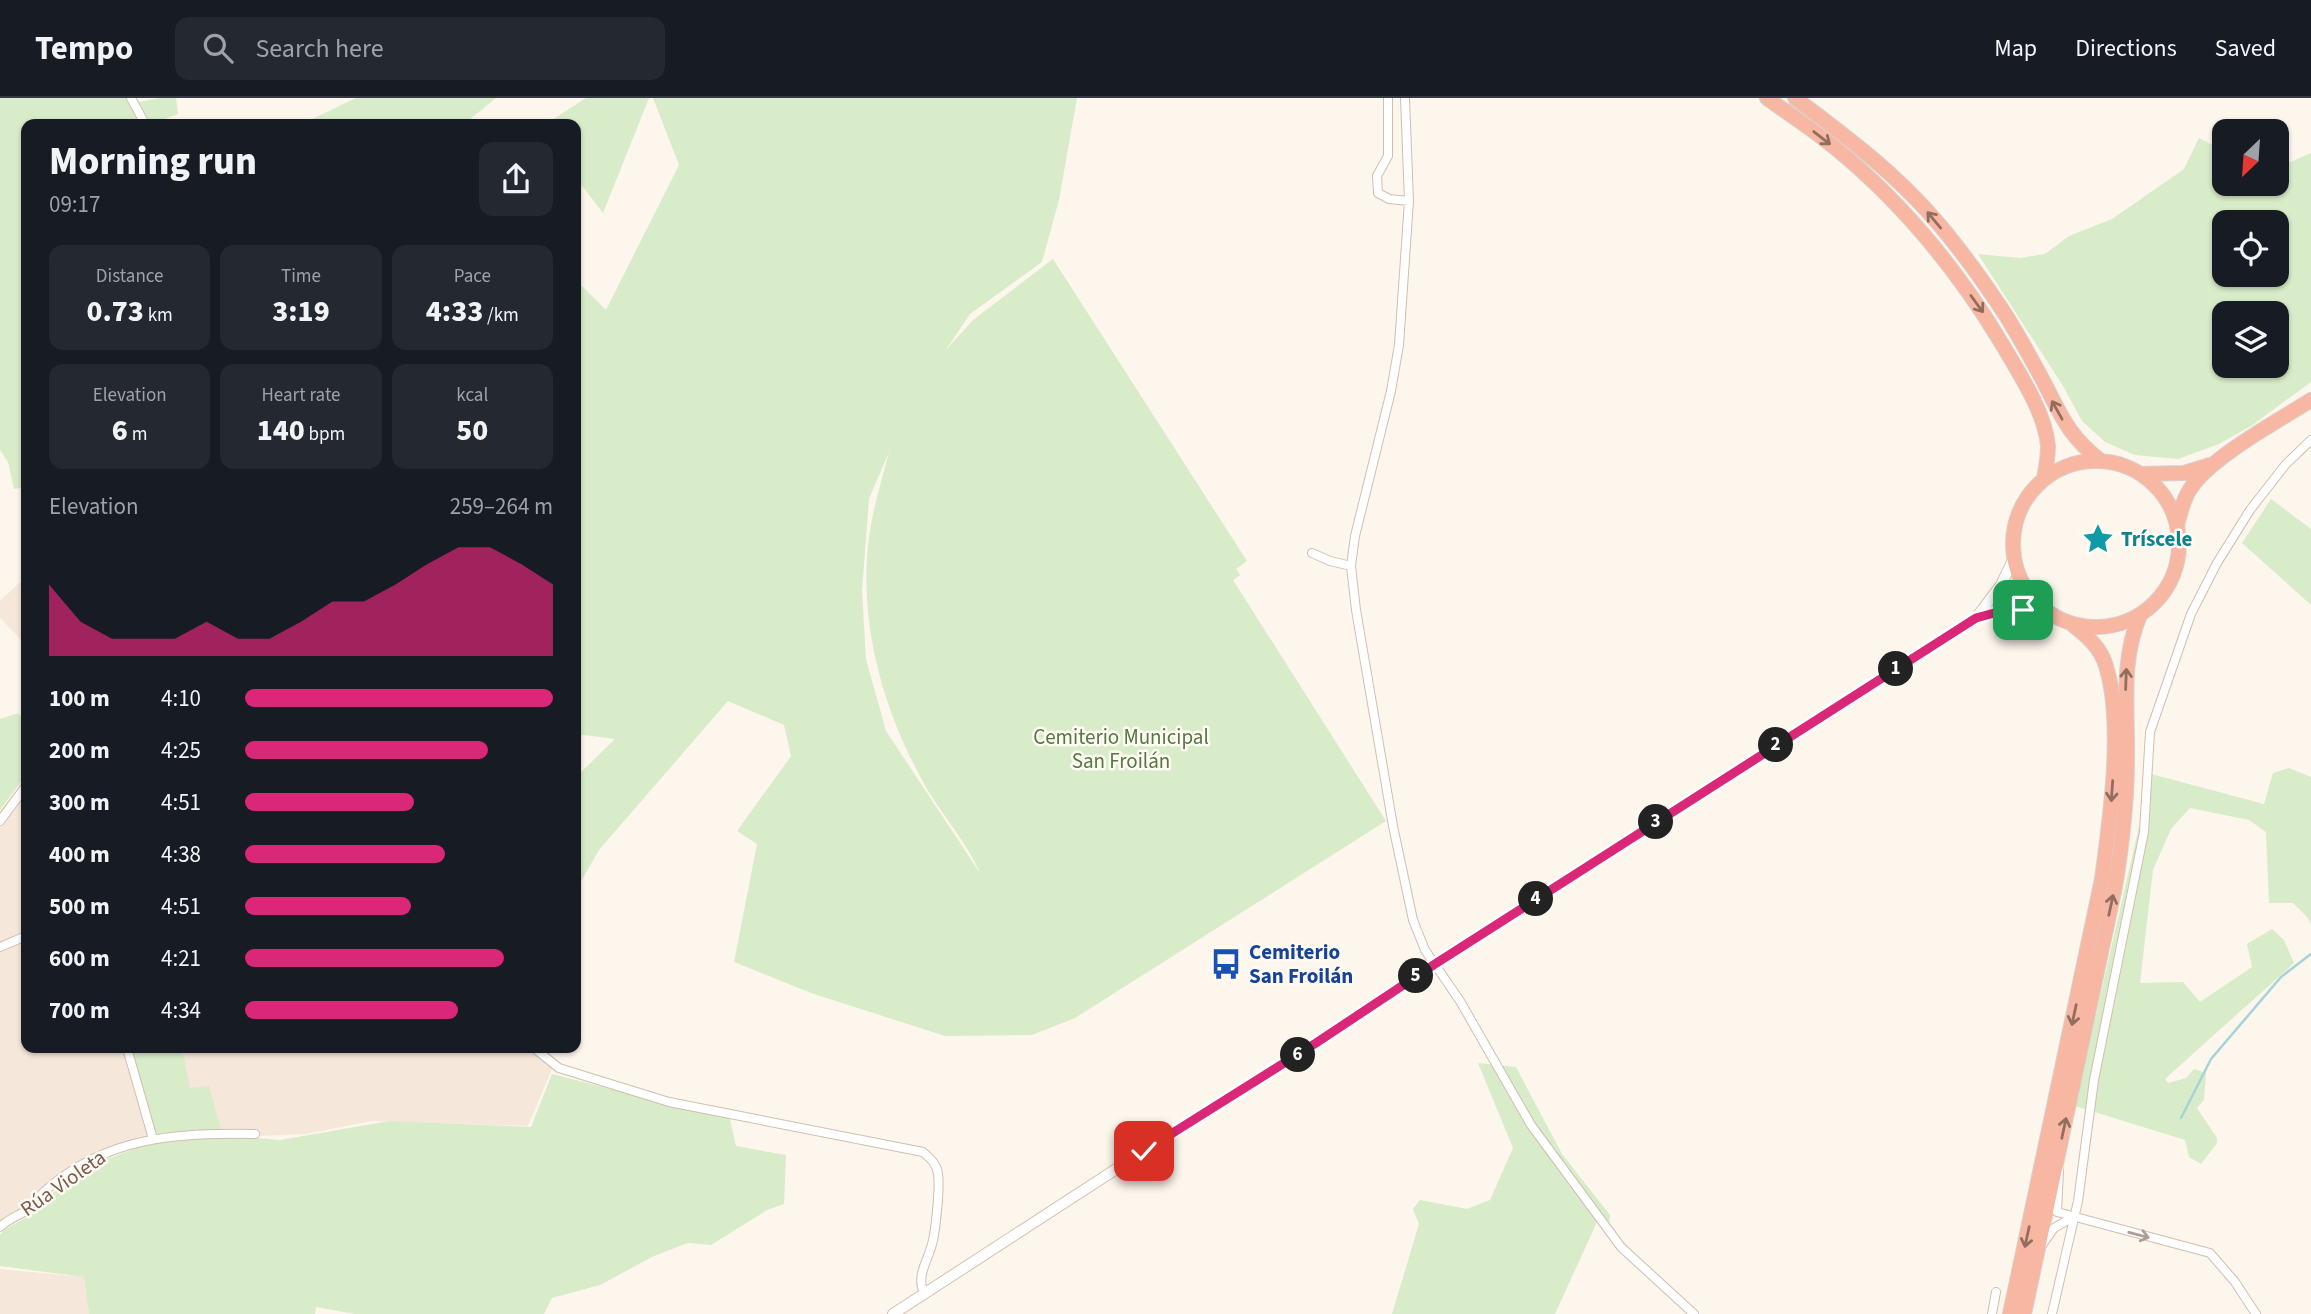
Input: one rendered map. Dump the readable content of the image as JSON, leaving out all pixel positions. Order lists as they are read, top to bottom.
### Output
{
  "streets": {
    "street": ["Rúa Violeta"]
  },
  "parks": ["Cemiterio Municipal San Froilán"],
  "places": {
    "place": ["Tríscele"],
    "bus stop": ["Cemiterio San Froilán"]
  },
  "north": "bottom left",
  "page": {
    "header": "Tempo",
    "search": "Search here",
    "nav": ["Map", "Directions", "Saved"],
    "heading": ["Morning run", "09:17"],
    "stats": [
      ["Distance", "0.73 km"],
      ["Time", "3:19"],
      ["Pace", "4:33 /km"],
      ["Elevation", "6 m"],
      ["Heart rate", "140 bpm"],
      ["kcal", "50"]
    ],
    "chart": ["Elevation", "259–264 m"],
    "pins": [
      "1",
      "2",
      "3",
      "4",
      "5",
      "6"
    ],
    "list": [
      {
        "name": "100 m",
        "note": "4:10"
      },
      {
        "name": "200 m",
        "note": "4:25"
      },
      {
        "name": "300 m",
        "note": "4:51"
      },
      {
        "name": "400 m",
        "note": "4:38"
      },
      {
        "name": "500 m",
        "note": "4:51"
      },
      {
        "name": "600 m",
        "note": "4:21"
      },
      {
        "name": "700 m",
        "note": "4:34"
      }
    ]
  }
}
